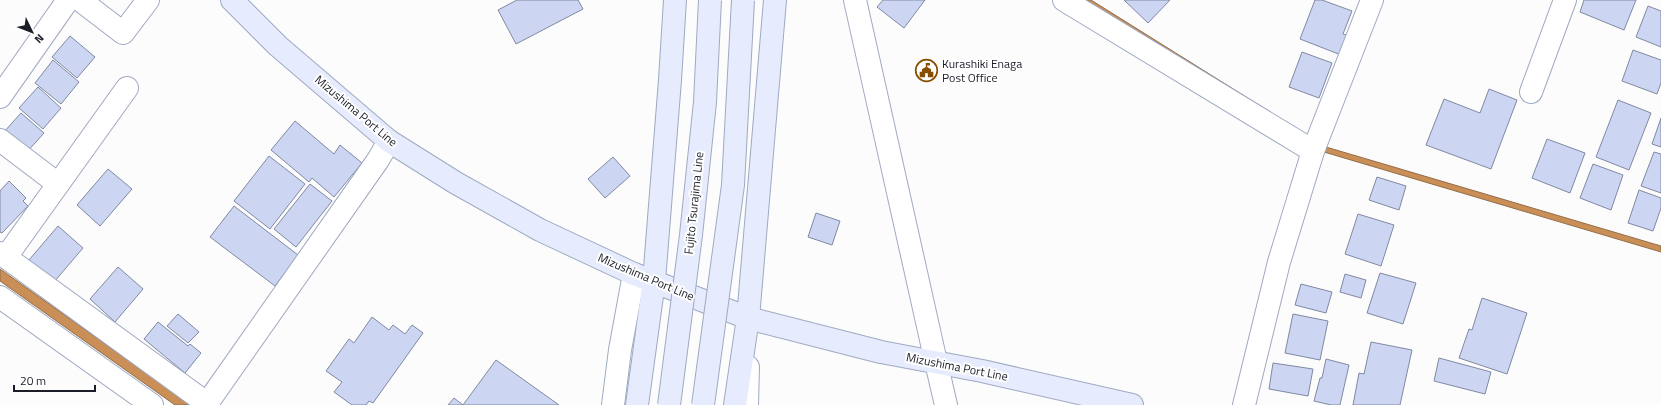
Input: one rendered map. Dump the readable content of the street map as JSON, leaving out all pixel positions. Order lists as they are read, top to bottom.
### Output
{
  "streets": {
    "main road": ["Mizushima Port Line", "Fujito Tsurajima Line"]
  },
  "places": {
    "public building": ["Kurashiki Enaga Post Office"]
  },
  "scale_bar": "20 m",
  "north": "bottom right"
}
